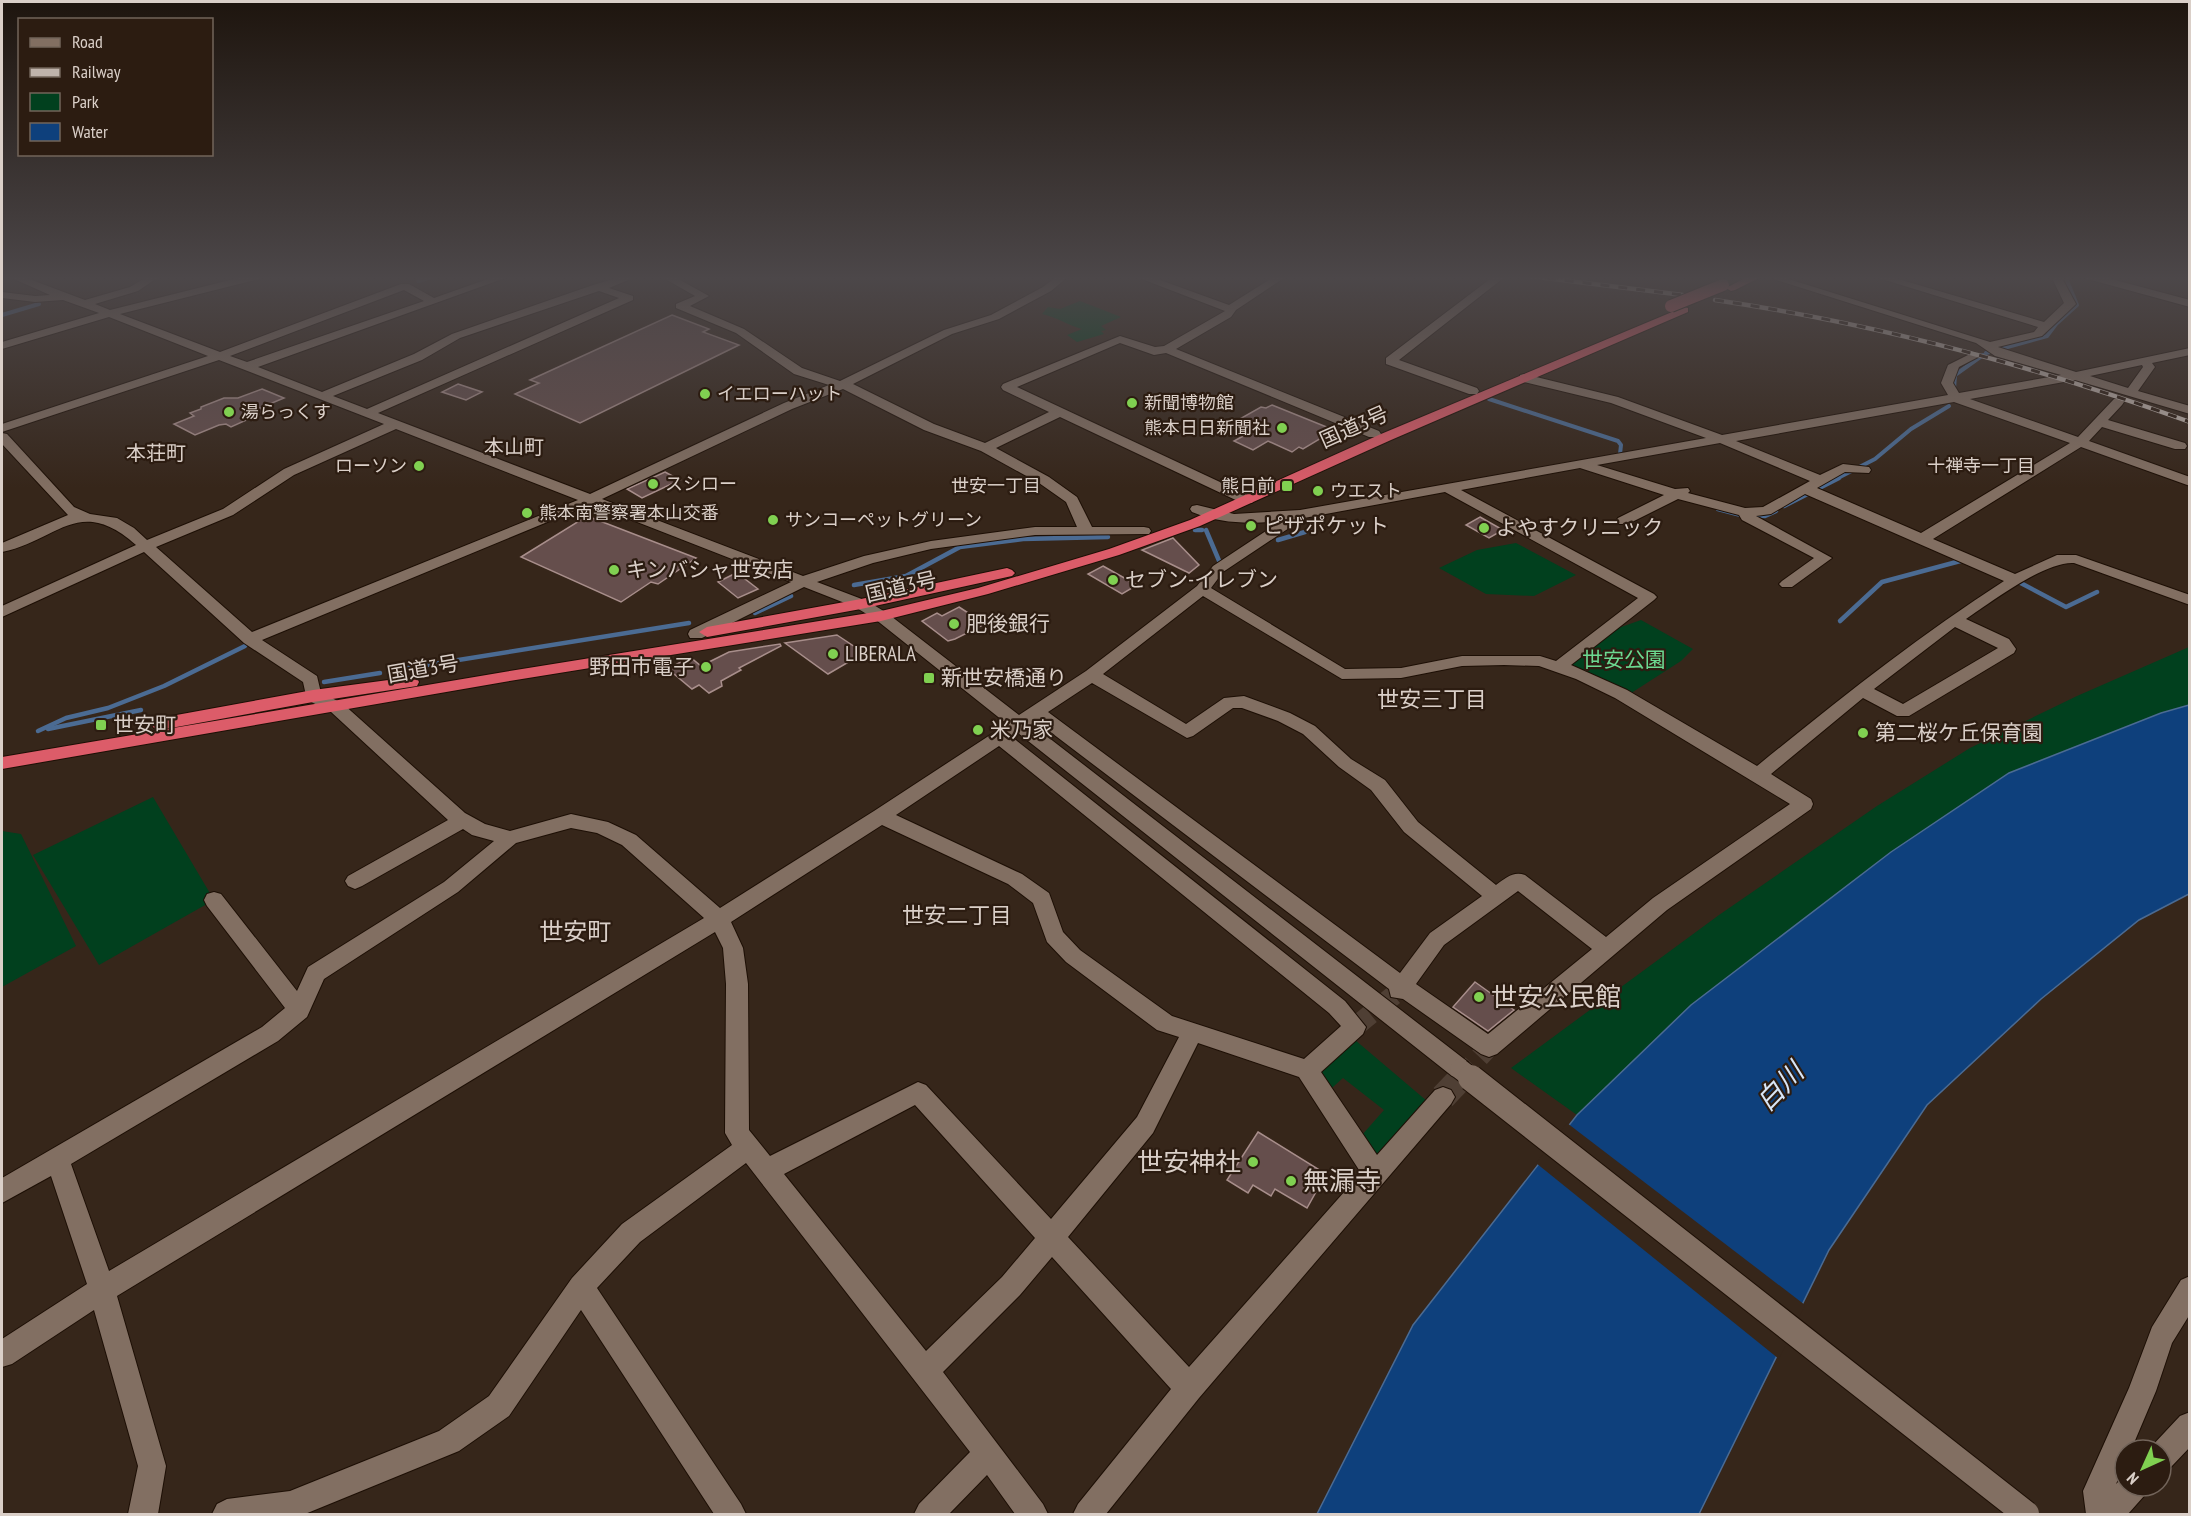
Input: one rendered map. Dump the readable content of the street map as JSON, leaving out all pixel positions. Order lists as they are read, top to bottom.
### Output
{
  "streets": {
    "highway": ["国道3号"]
  },
  "districts": [
    "本山町",
    "本荘町",
    "十禅寺一丁目",
    "世安一丁目",
    "世安三丁目",
    "世安二丁目",
    "世安町"
  ],
  "water": ["白川"],
  "parks": ["世安公園"],
  "places": {
    "other": [
      "イエローハット",
      "新聞博物館",
      "湯らっくす",
      "熊本日日新聞社",
      "ローソン",
      "スシロー",
      "ウエスト",
      "熊本南警察署本山交番",
      "サンコーペットグリーン",
      "ピザポケット",
      "よやすクリニック",
      "キンバシャ世安店",
      "セブン-イレブン",
      "肥後銀行",
      "LIBERALA",
      "野田市電子",
      "米乃家",
      "第二桜ケ丘保育園",
      "世安公民館",
      "世安神社",
      "無漏寺"
    ],
    "transit": ["熊日前", "新世安橋通り", "世安町"]
  },
  "legend": [
    "Road",
    "Railway",
    "Park",
    "Water"
  ],
  "north": "bottom left"
}
